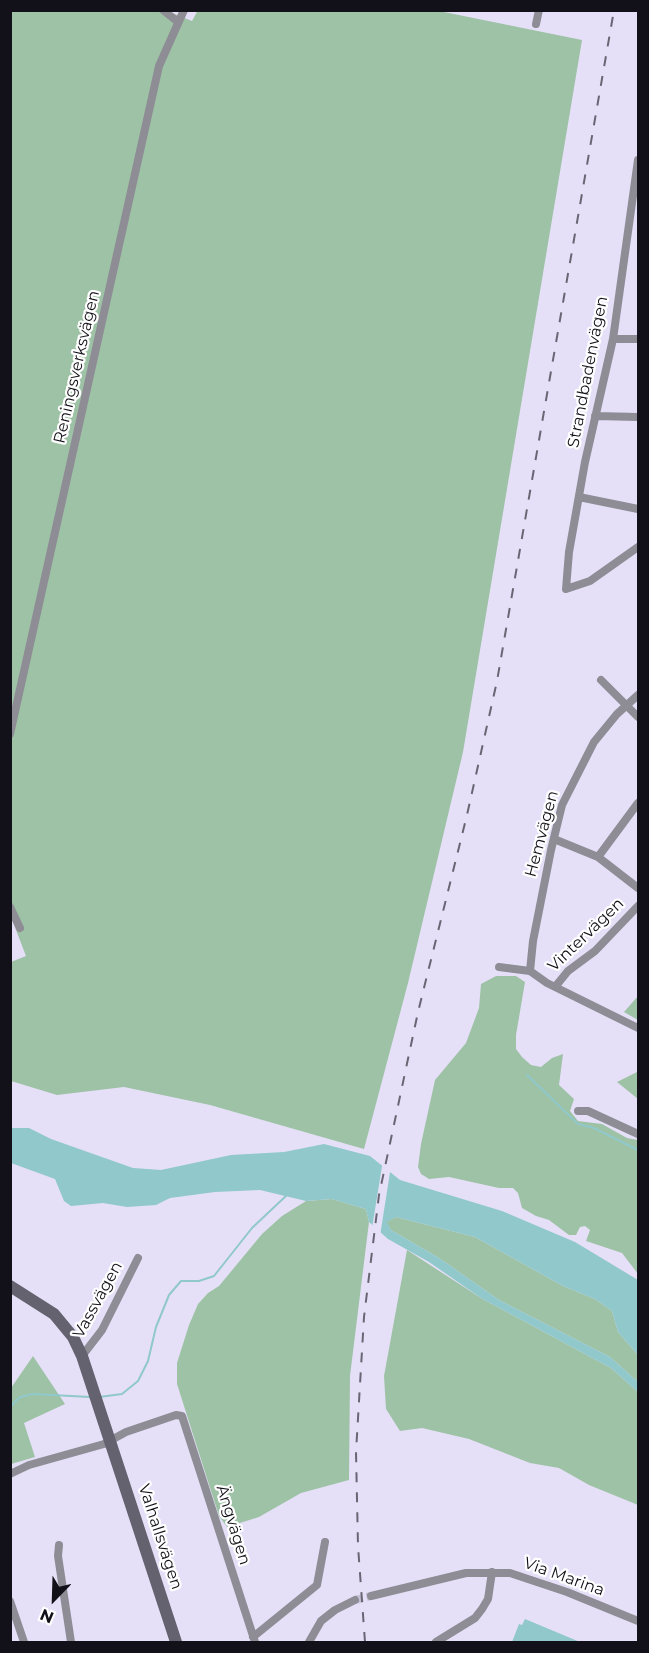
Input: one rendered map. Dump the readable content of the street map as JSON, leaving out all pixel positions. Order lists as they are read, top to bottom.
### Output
{
  "streets": {
    "street": [
      "Reningsverksvägen",
      "Strandbadenvägen",
      "Hemvägen",
      "Vintervägen",
      "Vassvägen",
      "Ängvägen",
      "Valhallsvägen",
      "Via Marina"
    ]
  },
  "crossings": [
    ["Vassvägen", "Valhallsvägen"],
    ["Ängvägen", "Valhallsvägen"]
  ],
  "north": "bottom left"
}
